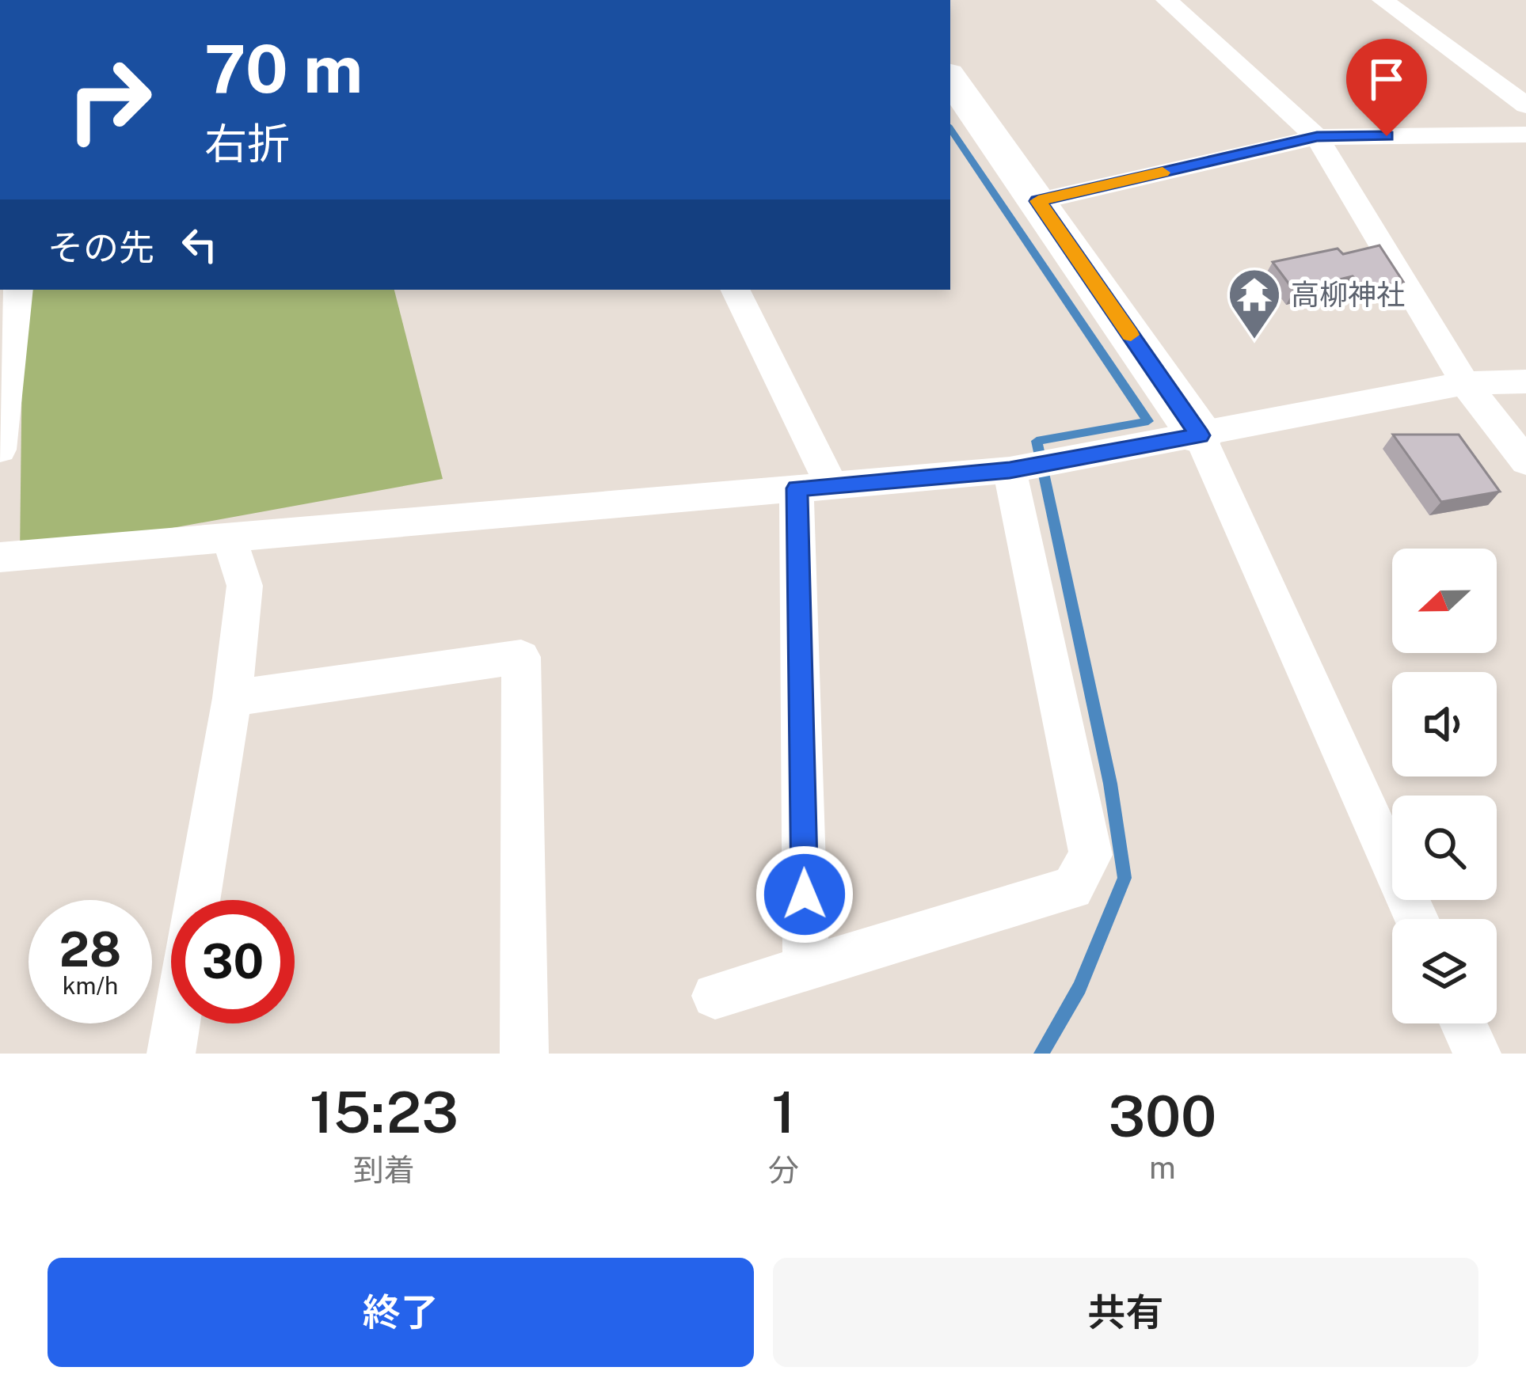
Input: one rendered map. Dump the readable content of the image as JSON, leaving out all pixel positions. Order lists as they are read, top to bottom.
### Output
{
  "places": {
    "temple": ["高柳神社"]
  },
  "north": "left",
  "page": {
    "turn": ["70 m", "右折"],
    "then": "その先",
    "speed": "28 km/h",
    "limit": "30",
    "eta": [
      "15:23",
      "到着",
      "1",
      "分",
      "300",
      "m"
    ],
    "buttons": ["終了", "共有"]
  }
}
